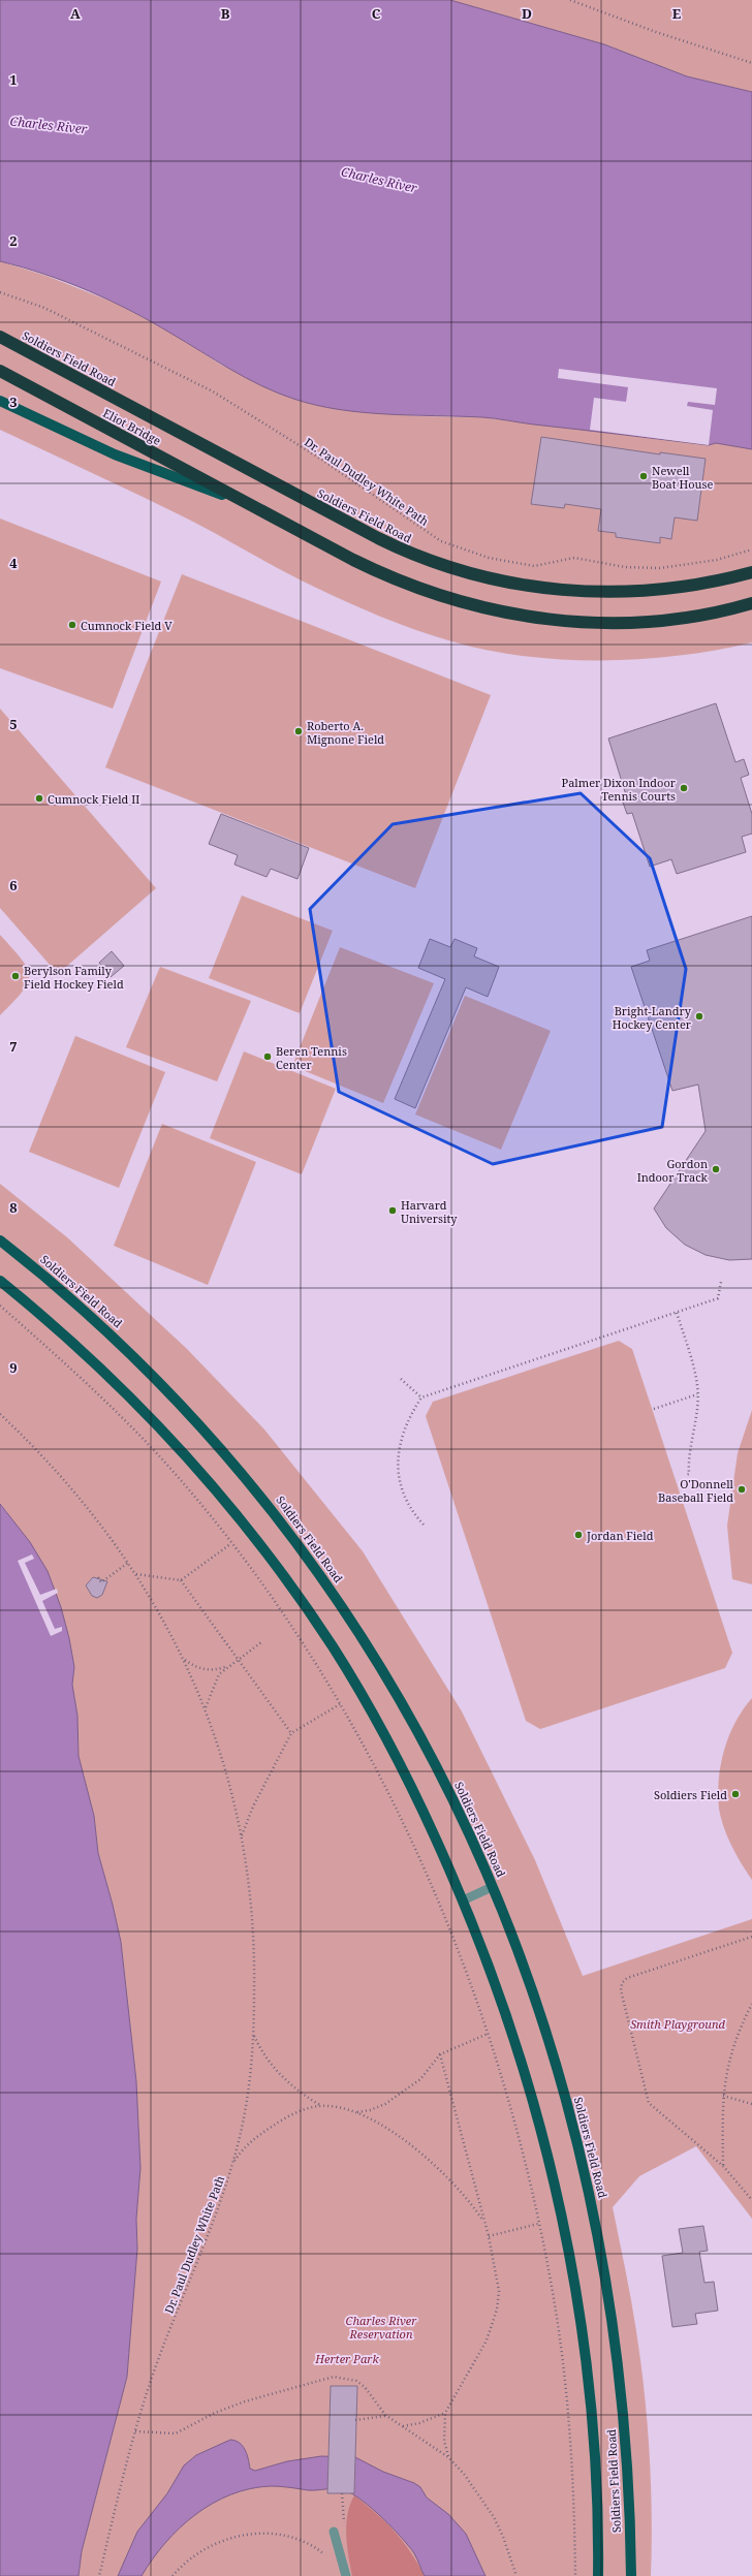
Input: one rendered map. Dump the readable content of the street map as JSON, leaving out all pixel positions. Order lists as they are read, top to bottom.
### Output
{
  "streets": {
    "highway": ["Soldiers Field Road", "Eliot Bridge"],
    "path": ["Dr. Paul Dudley White Path"]
  },
  "water": ["Charles River"],
  "parks": ["Smith Playground", "Charles River Reservation", "Herter Park"],
  "places": [
    "Newell Boat House",
    "Cumnock Field V",
    "Roberto A. Mignone Field",
    "Palmer Dixon Indoor Tennis Courts",
    "Cumnock Field II",
    "Berylson Family Field Hockey Field",
    "Bright-Landry Hockey Center",
    "Beren Tennis Center",
    "Gordon Indoor Track",
    "Harvard University",
    "O'Donnell Baseball Field",
    "Jordan Field",
    "Soldiers Field"
  ],
  "grid": {
    "columns": [
      "A",
      "B",
      "C",
      "D",
      "E"
    ],
    "rows": [
      "1",
      "2",
      "3",
      "4",
      "5",
      "6",
      "7",
      "8",
      "9"
    ]
  }
}
